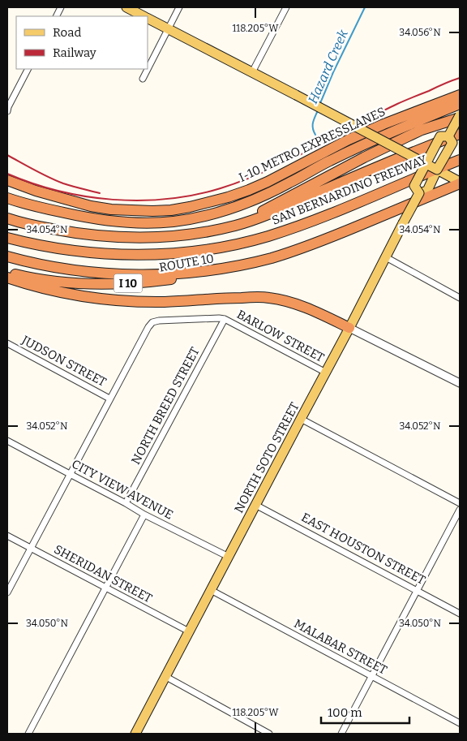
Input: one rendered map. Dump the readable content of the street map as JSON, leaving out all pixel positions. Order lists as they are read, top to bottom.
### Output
{
  "streets": {
    "highway": [
      "I-10 METRO EXPRESSLANES",
      "SAN BERNARDINO FREEWAY",
      "ROUTE 10",
      "I 10"
    ],
    "main road": ["NORTH SOTO STREET"],
    "street": [
      "BARLOW STREET",
      "JUDSON STREET",
      "NORTH BREED STREET",
      "CITY VIEW AVENUE",
      "EAST HOUSTON STREET",
      "SHERIDAN STREET",
      "MALABAR STREET"
    ]
  },
  "crossings": [
    ["ROUTE 10", "I 10"],
    ["BARLOW STREET", "JUDSON STREET"],
    ["BARLOW STREET", "NORTH BREED STREET"],
    ["BARLOW STREET", "NORTH SOTO STREET"],
    ["NORTH BREED STREET", "CITY VIEW AVENUE"],
    ["NORTH SOTO STREET", "CITY VIEW AVENUE"],
    ["NORTH SOTO STREET", "EAST HOUSTON STREET"],
    ["NORTH SOTO STREET", "SHERIDAN STREET"],
    ["NORTH SOTO STREET", "MALABAR STREET"]
  ],
  "water": ["Hazard Creek"],
  "legend": ["Road", "Railway"],
  "scale_bar": "100 m",
  "coordinates": [
    "118.205°W",
    "34.056°N",
    "34.054°N",
    "34.052°N",
    "34.050°N"
  ]
}
